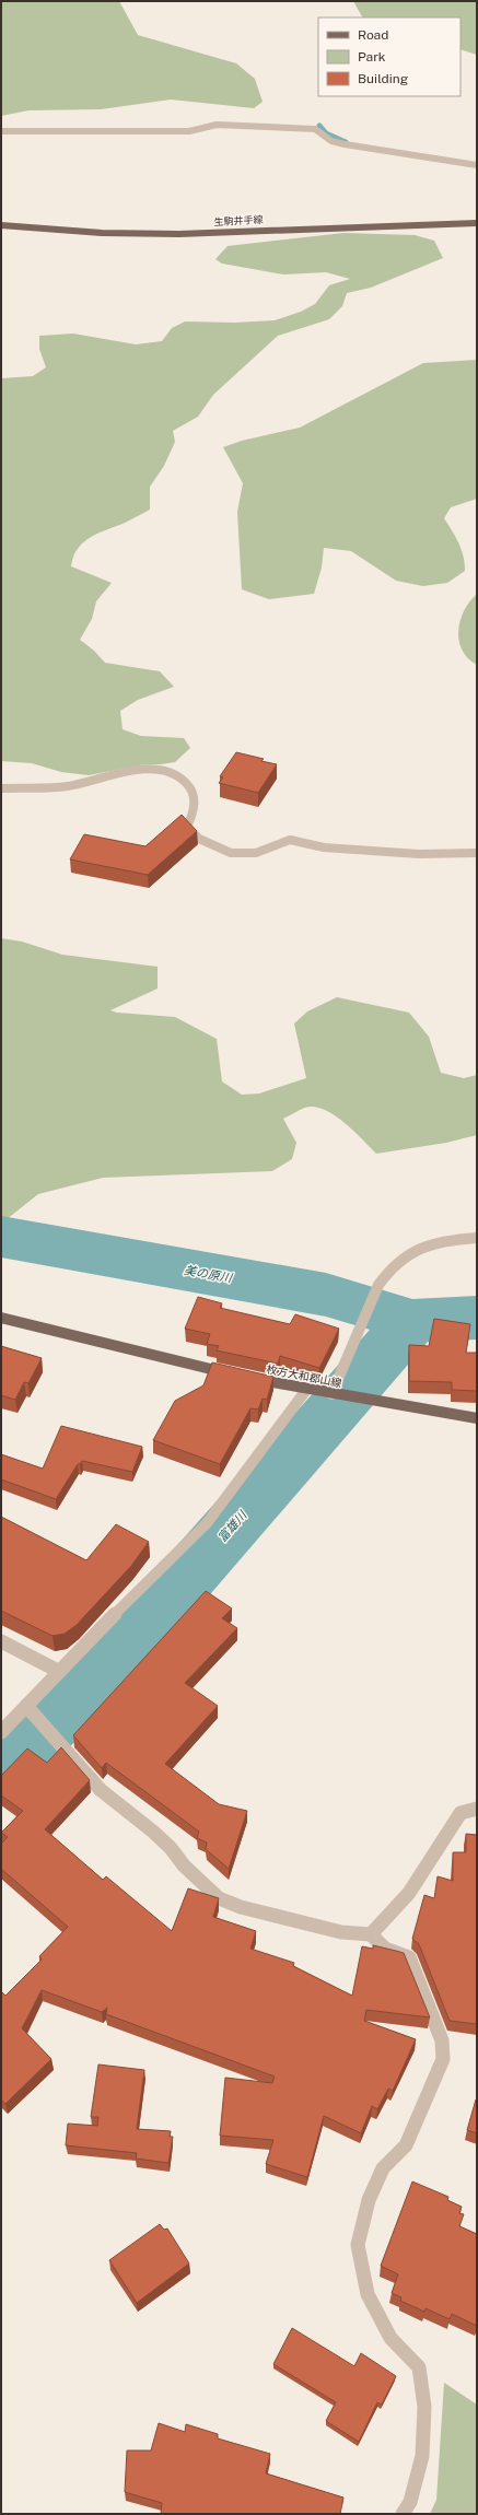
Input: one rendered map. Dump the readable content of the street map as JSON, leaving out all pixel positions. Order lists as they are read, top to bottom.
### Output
{
  "streets": {
    "main road": ["生駒井手線", "枚方大和郡山線"]
  },
  "water": ["美の原川", "富雄川"],
  "legend": ["Road", "Park", "Building"]
}
